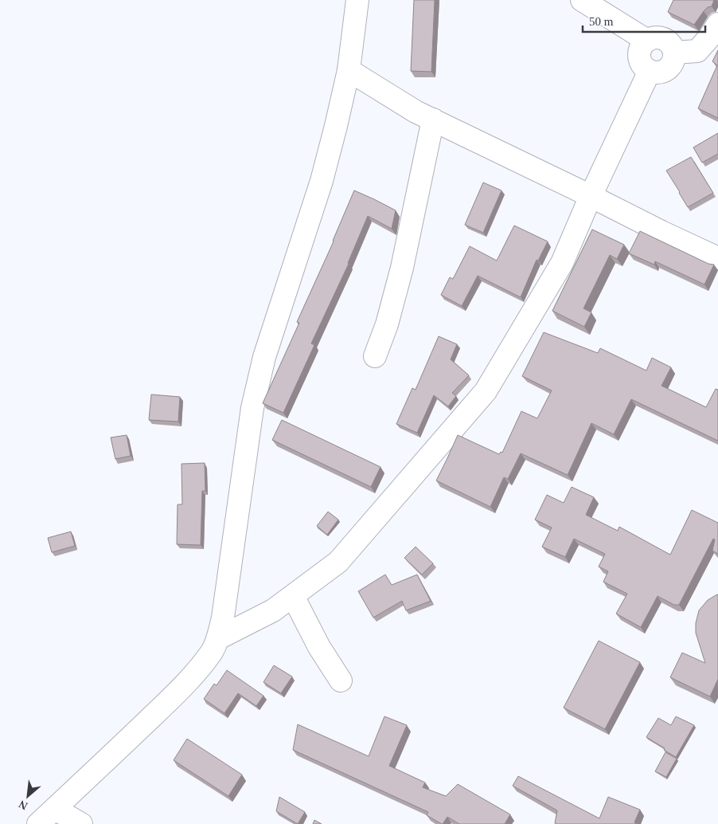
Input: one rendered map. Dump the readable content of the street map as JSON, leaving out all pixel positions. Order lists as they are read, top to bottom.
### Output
{
  "scale_bar": "50 m",
  "north": "bottom left"
}
